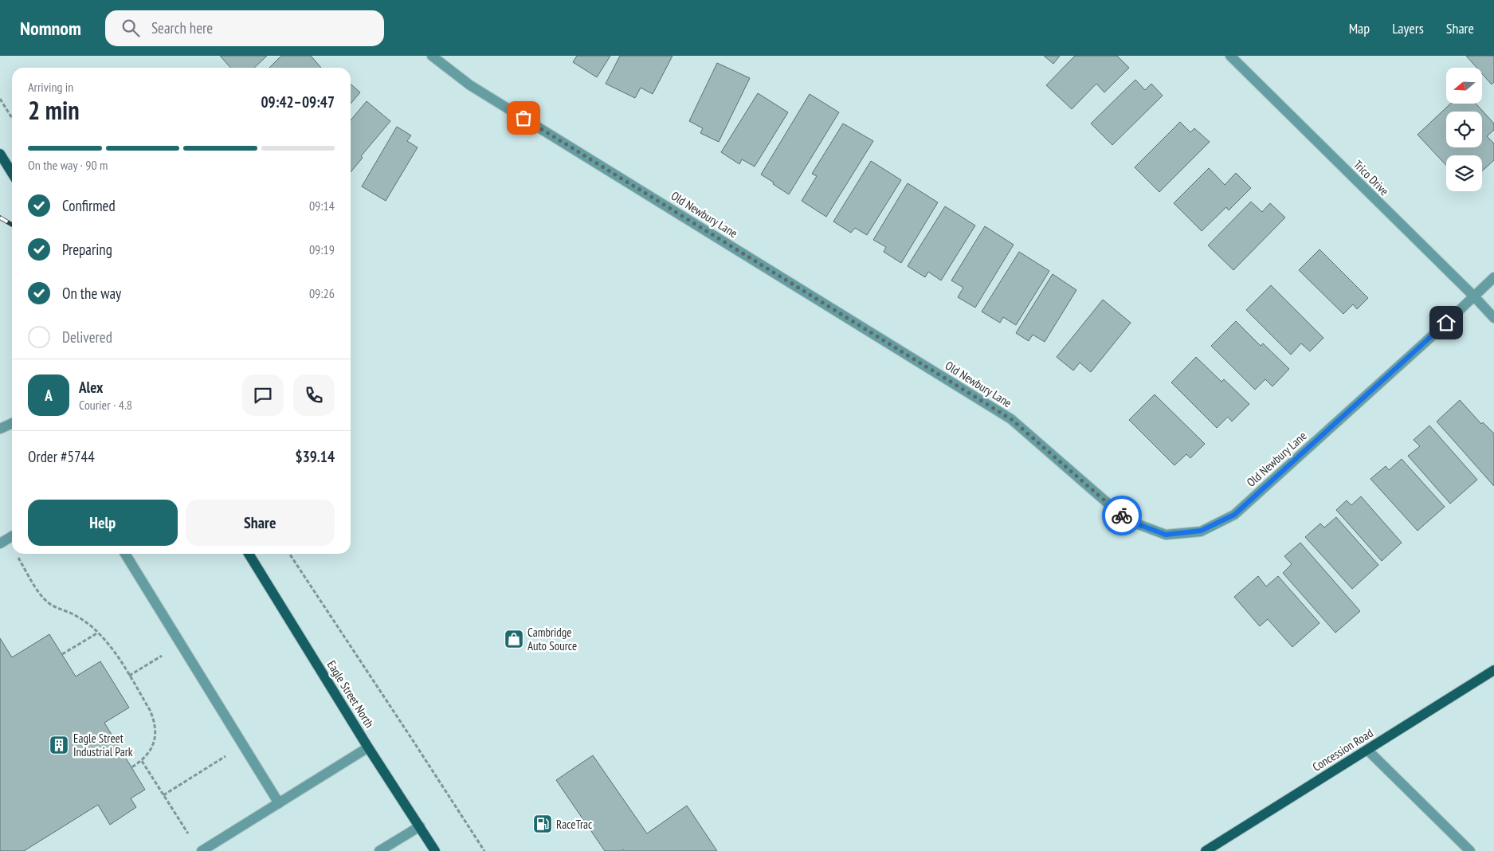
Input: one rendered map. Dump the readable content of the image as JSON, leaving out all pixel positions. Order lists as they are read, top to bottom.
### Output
{
  "streets": {
    "main road": ["Eagle Street North", "Concession Road"],
    "street": ["Trico Drive", "Old Newbury Lane"]
  },
  "crossings": [
    ["Trico Drive", "Old Newbury Lane"]
  ],
  "places": {
    "shop": ["Cambridge Auto Source"],
    "building": ["Eagle Street Industrial Park"],
    "fuel station": ["RaceTrac"]
  },
  "north": "left",
  "page": {
    "header": "Nomnom",
    "search": "Search here",
    "nav": ["Map", "Layers", "Share"],
    "heading": ["2 min", "Arriving in", "09:42–09:47"],
    "panel": [
      "Alex",
      "Courier · 4.8",
      "Order #5744",
      "$39.14"
    ],
    "bar": "On the way · 90 m",
    "list": [
      ["Confirmed", "09:14"],
      ["Preparing", "09:19"],
      ["On the way", "09:26"],
      "Delivered"
    ],
    "round": "A",
    "buttons": ["Help", "Share"]
  }
}
